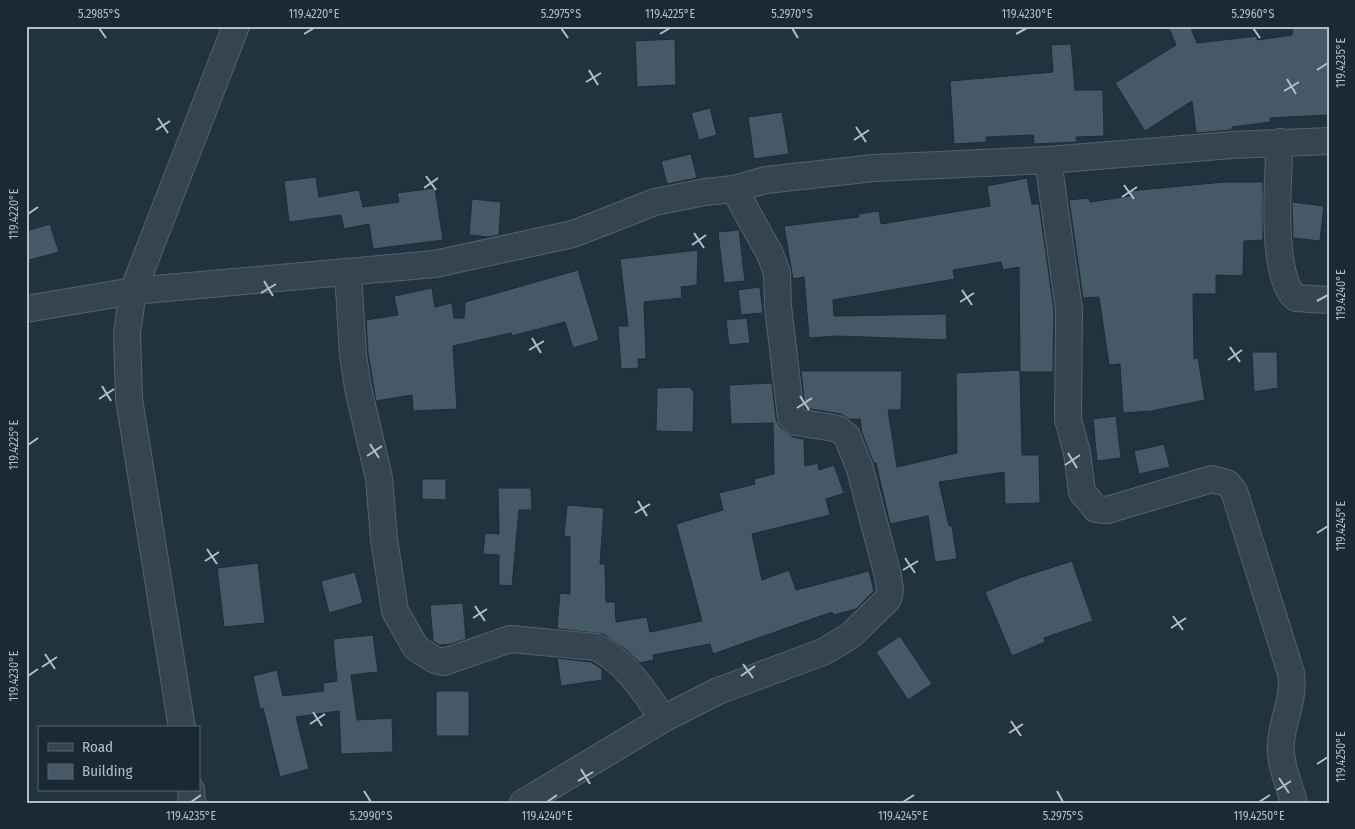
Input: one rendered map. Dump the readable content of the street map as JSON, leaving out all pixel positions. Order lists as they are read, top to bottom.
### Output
{
  "legend": ["Road", "Building"],
  "coordinates": [
    "5.2985°S",
    "119.4220°E",
    "5.2975°S",
    "119.4225°E",
    "5.2970°S",
    "119.4230°E",
    "5.2960°S",
    "119.4235°E",
    "119.4240°E",
    "119.4245°E",
    "119.4250°E",
    "5.2990°S"
  ]
}
